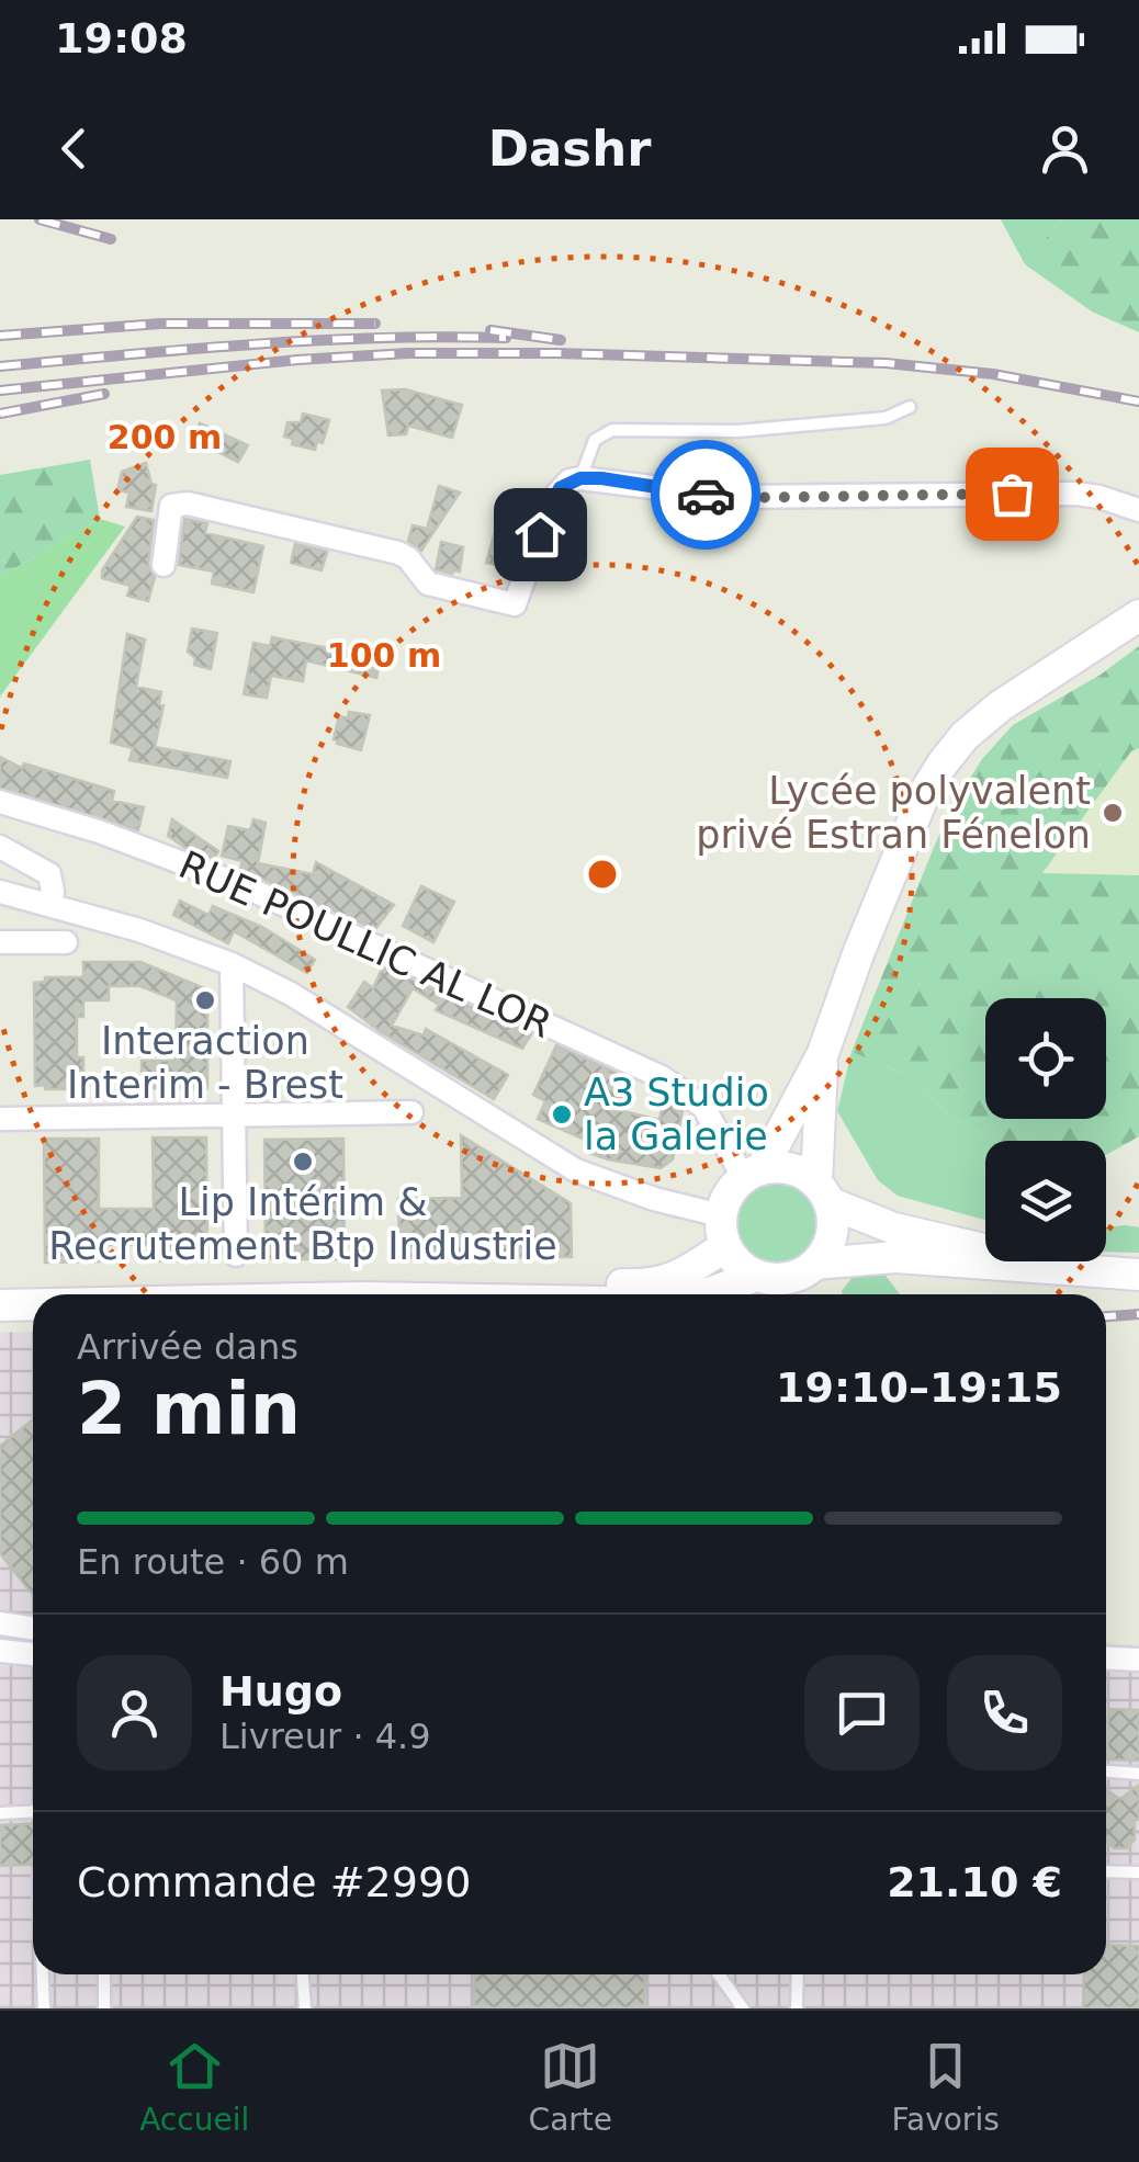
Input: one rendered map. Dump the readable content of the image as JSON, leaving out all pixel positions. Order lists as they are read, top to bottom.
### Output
{
  "streets": {
    "street": ["RUE POULLIC AL LOR"]
  },
  "places": [
    "Lycée polyvalent privé Estran Fénelon",
    "Interaction Interim - Brest",
    "A3 Studio la Galerie",
    "Lip Intérim & Recrutement Btp Industrie"
  ],
  "page": {
    "status": "19:08",
    "header": "Dashr",
    "heading": ["2 min", "Arrivée dans", "19:10–19:15"],
    "panel": [
      "Hugo",
      "Livreur · 4.9",
      "Commande #2990",
      "21.10 €"
    ],
    "bar": "En route · 60 m",
    "tabs": ["Accueil", "Carte", "Favoris"]
  },
  "rings": ["200 m", "100 m"]
}
